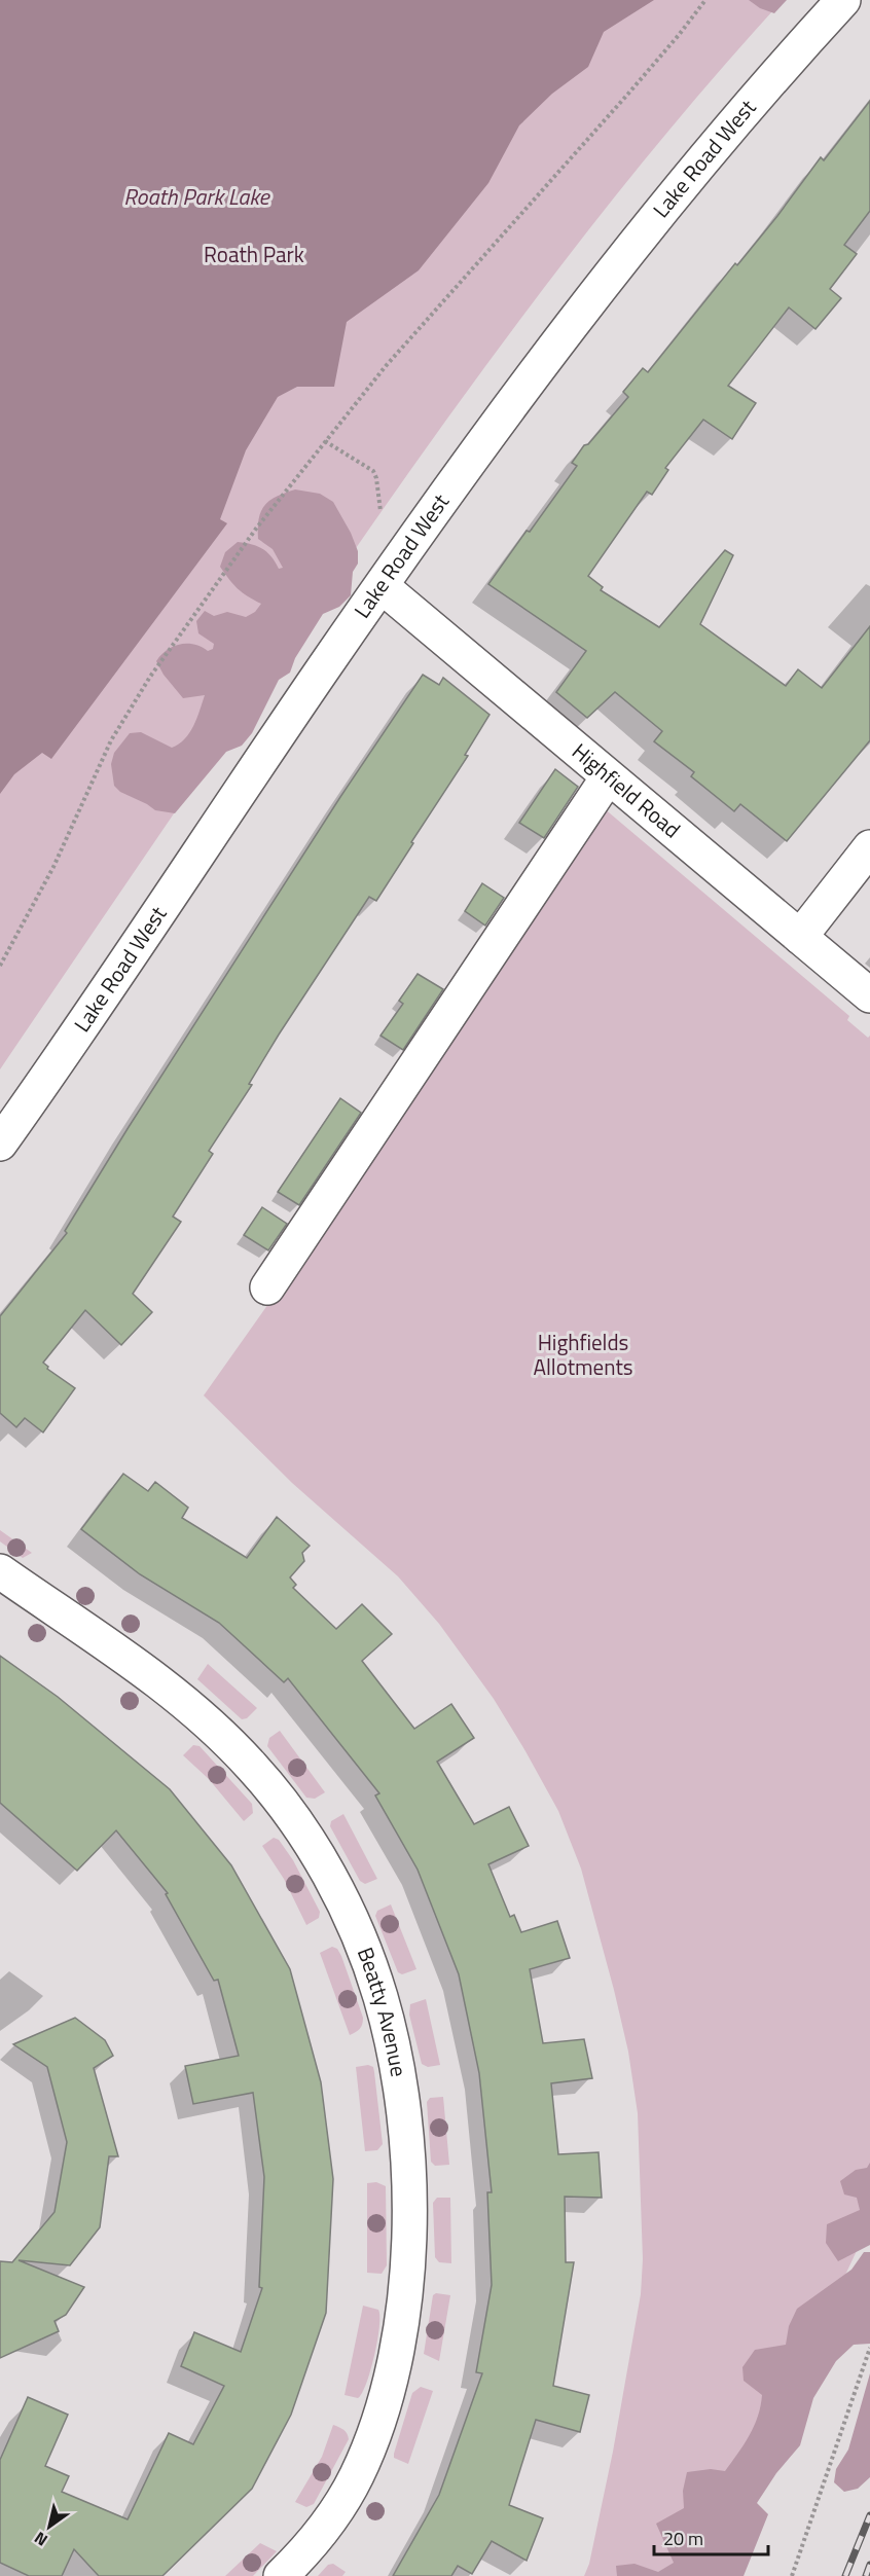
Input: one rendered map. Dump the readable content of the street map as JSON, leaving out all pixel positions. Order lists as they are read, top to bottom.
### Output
{
  "streets": {
    "street": ["Lake Road West", "Highfield Road", "Beatty Avenue"]
  },
  "crossings": [
    ["Lake Road West", "Highfield Road"]
  ],
  "water": ["Roath Park Lake"],
  "parks": ["Roath Park", "Highfields Allotments"],
  "scale_bar": "20 m",
  "north": "bottom left"
}
